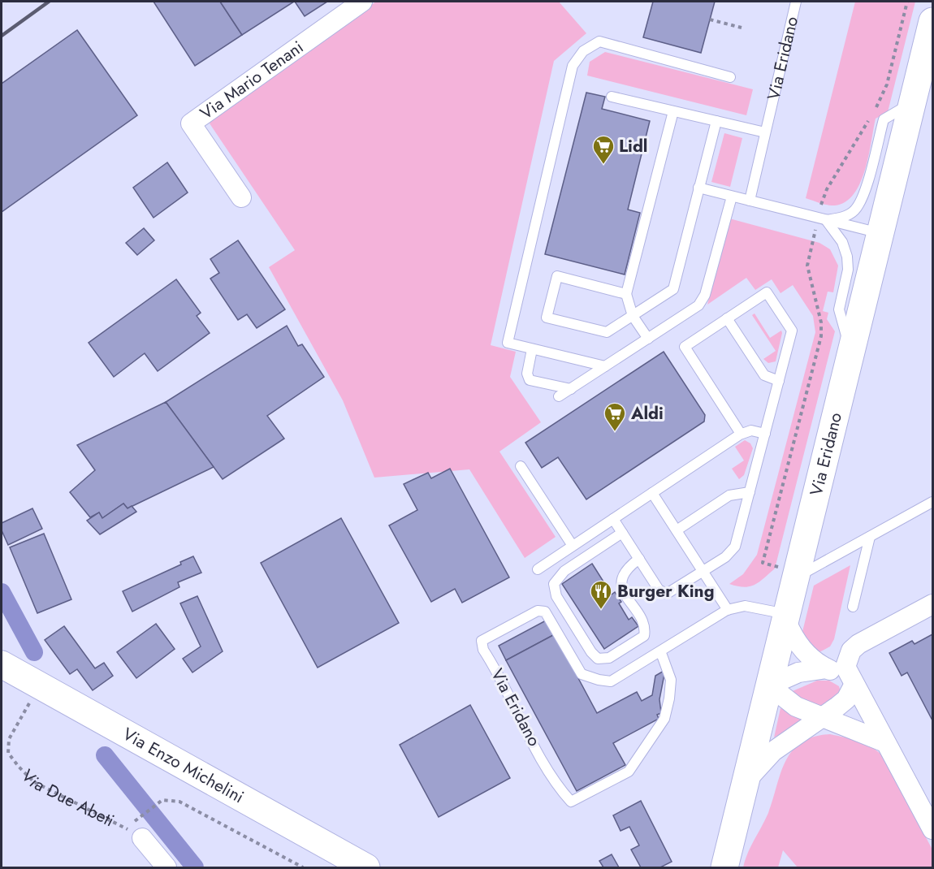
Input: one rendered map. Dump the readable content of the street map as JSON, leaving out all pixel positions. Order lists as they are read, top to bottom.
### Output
{
  "streets": {
    "main road": ["Via Eridano", "Via Enzo Michelini"],
    "street": ["Via Mario Tenani"],
    "path": ["Via Due Abeti"]
  },
  "crossings": [
    ["Via Enzo Michelini", "Via Due Abeti"]
  ],
  "places": {
    "supermarket": ["Lidl", "Aldi"],
    "restaurant": ["Burger King"]
  }
}
